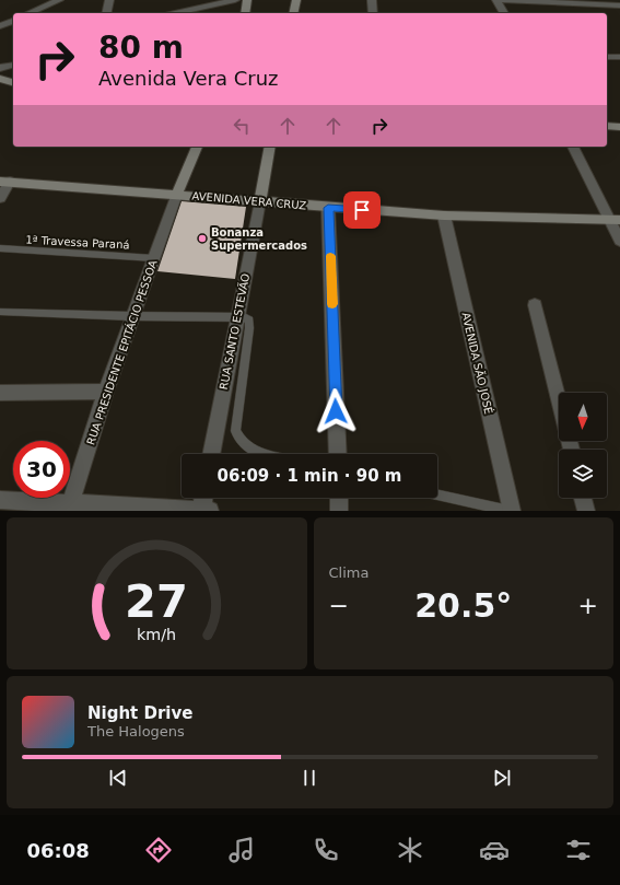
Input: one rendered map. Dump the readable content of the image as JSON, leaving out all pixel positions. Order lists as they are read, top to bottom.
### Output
{
  "streets": {
    "main road": ["AVENIDA VERA CRUZ"],
    "street": ["RUA SANTO ESTEVÃO", "RUA PRESIDENTE EPITÁCIO PESSOA", "AVENIDA SÃO JOSÉ"],
    "lane": ["1ª Travessa Paraná"]
  },
  "crossings": [
    ["AVENIDA VERA CRUZ", "RUA SANTO ESTEVÃO"],
    ["AVENIDA VERA CRUZ", "RUA PRESIDENTE EPITÁCIO PESSOA"],
    ["AVENIDA VERA CRUZ", "AVENIDA SÃO JOSÉ"],
    ["1ª Travessa Paraná", "RUA PRESIDENTE EPITÁCIO PESSOA"]
  ],
  "places": ["Bonanza Supermercados"],
  "north": "bottom",
  "page": {
    "turn": ["80 m", "Avenida Vera Cruz"],
    "limit": "30",
    "trip": "06:09 · 1 min · 90 m",
    "tile": "Clima",
    "heat": ["−", "20.5°", "+"],
    "song": ["Night Drive", "The Halogens"],
    "tabs": "06:08",
    "gauge": ["27", "km/h"]
  }
}
